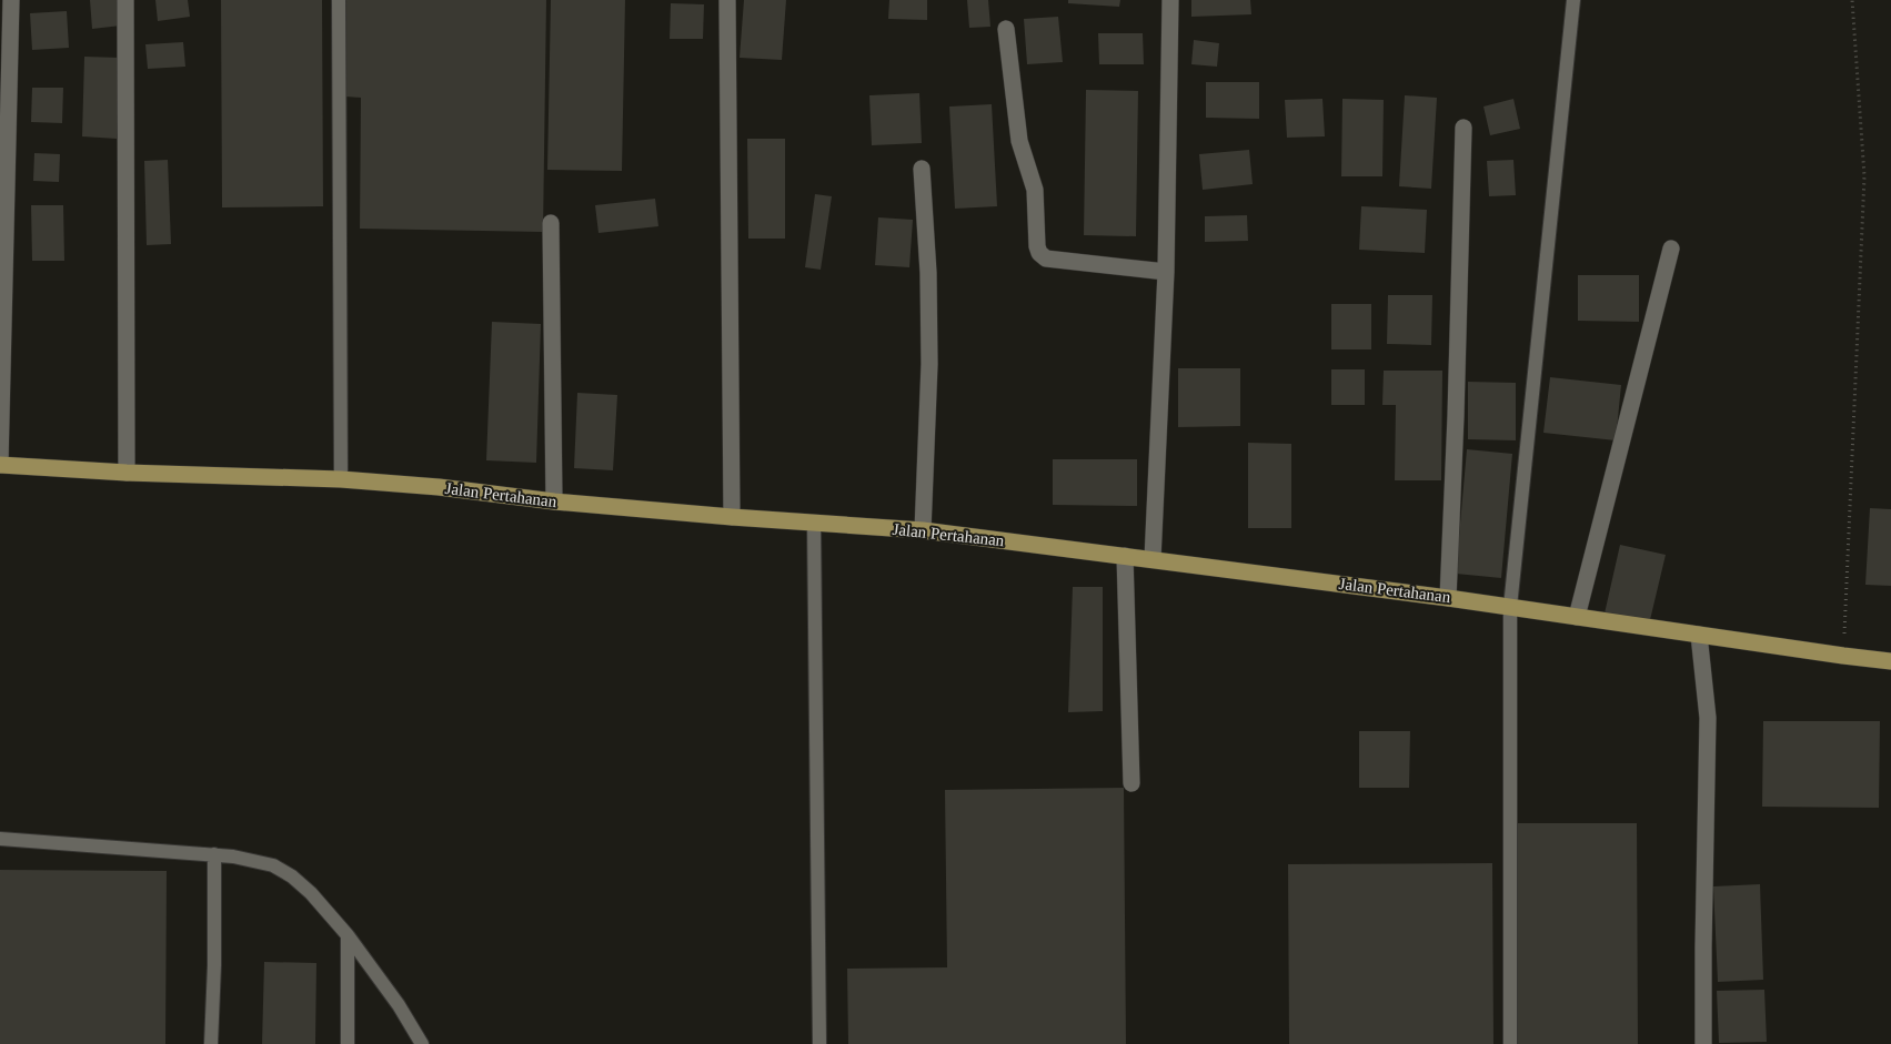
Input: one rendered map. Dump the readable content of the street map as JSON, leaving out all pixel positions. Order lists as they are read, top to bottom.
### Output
{
  "streets": {
    "main road": ["Jalan Pertahanan"]
  }
}
